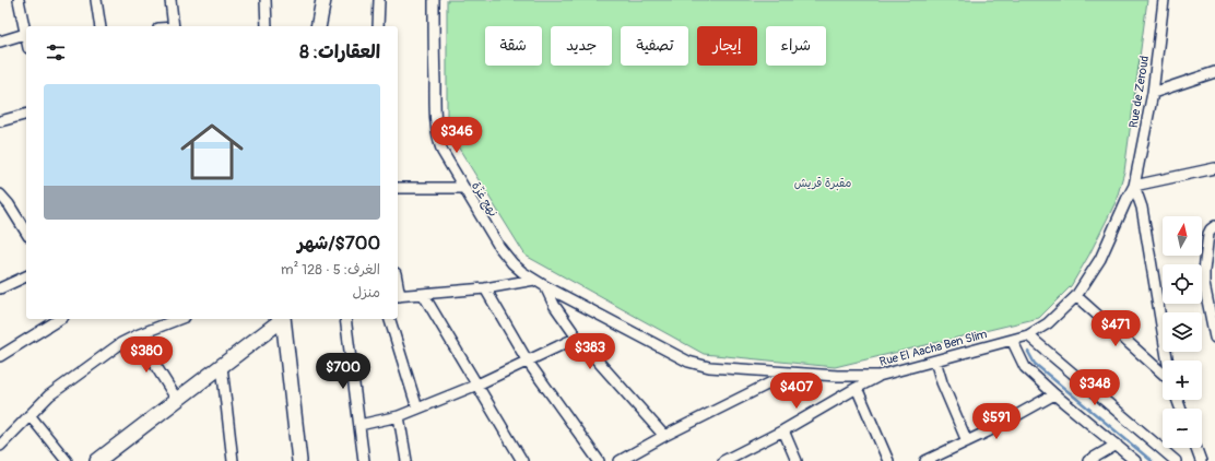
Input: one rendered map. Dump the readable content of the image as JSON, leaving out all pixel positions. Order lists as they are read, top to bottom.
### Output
{
  "streets": {
    "street": ["Rue de Zeroud", "نهج غزّة", "Rue El Aacha Ben Slim"]
  },
  "crossings": [
    ["Rue de Zeroud", "Rue El Aacha Ben Slim"],
    ["نهج غزّة", "Rue El Aacha Ben Slim"]
  ],
  "parks": ["مقبرة قريش"],
  "north": "top",
  "page": {
    "chip": [
      "شراء",
      "إيجار",
      "تصفية",
      "جديد",
      "شقة"
    ],
    "heading": "العقارات: 8",
    "list": [
      {
        "name": "$700/شهر",
        "note": "الغرف: 5 · 128 m² · منزل"
      }
    ],
    "price": [
      "$346",
      "$471",
      "$383",
      "$380",
      "$700",
      "$348",
      "$407",
      "$591"
    ],
    "map_buttons": ["+", "−"]
  }
}
